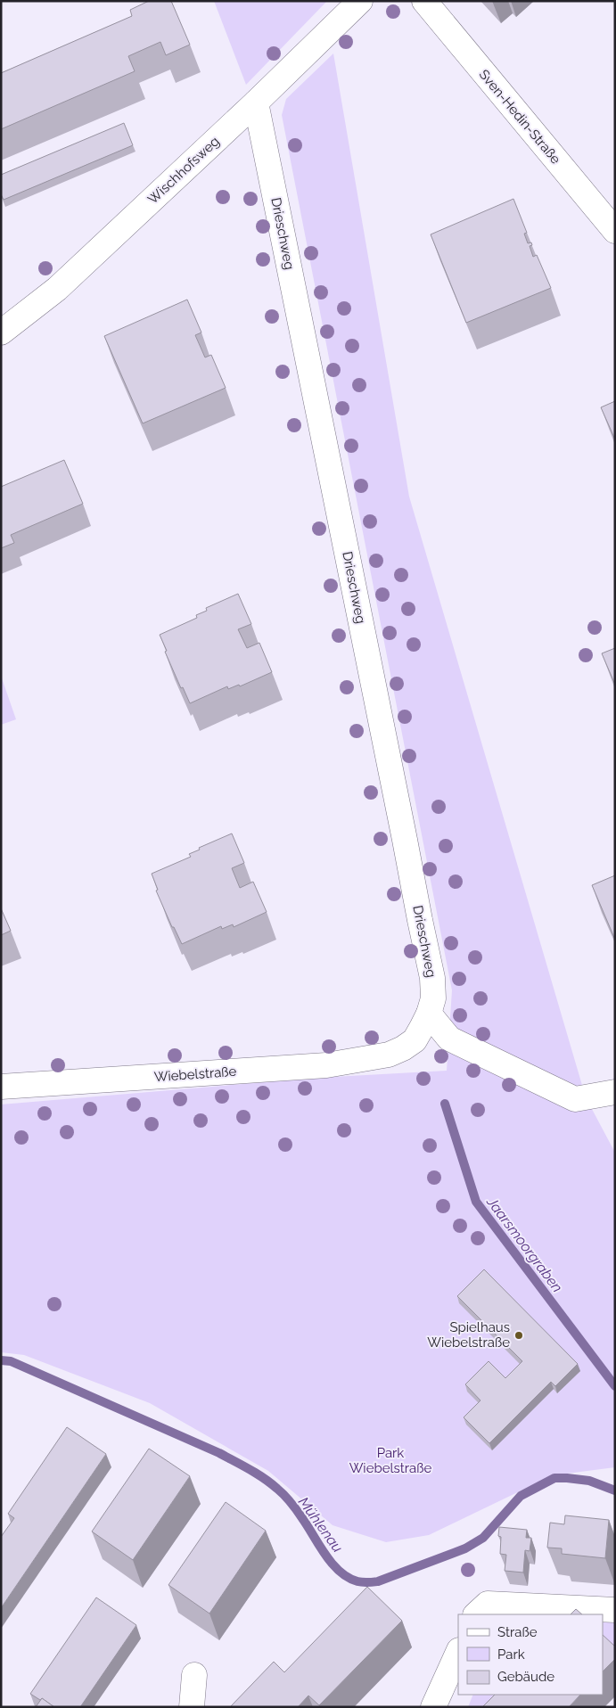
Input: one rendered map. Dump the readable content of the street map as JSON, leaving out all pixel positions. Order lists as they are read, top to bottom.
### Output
{
  "streets": {
    "street": [
      "Sven-Hedin-Straße",
      "Wischhofsweg",
      "Drieschweg",
      "Wiebelstraße"
    ]
  },
  "crossings": [
    ["Wischhofsweg", "Drieschweg"],
    ["Drieschweg", "Wiebelstraße"]
  ],
  "water": ["Jaarsmoorgraben", "Mühlenau"],
  "parks": ["Park Wiebelstraße"],
  "places": ["Spielhaus Wiebelstraße"],
  "legend": ["Straße", "Park", "Gebäude"]
}
